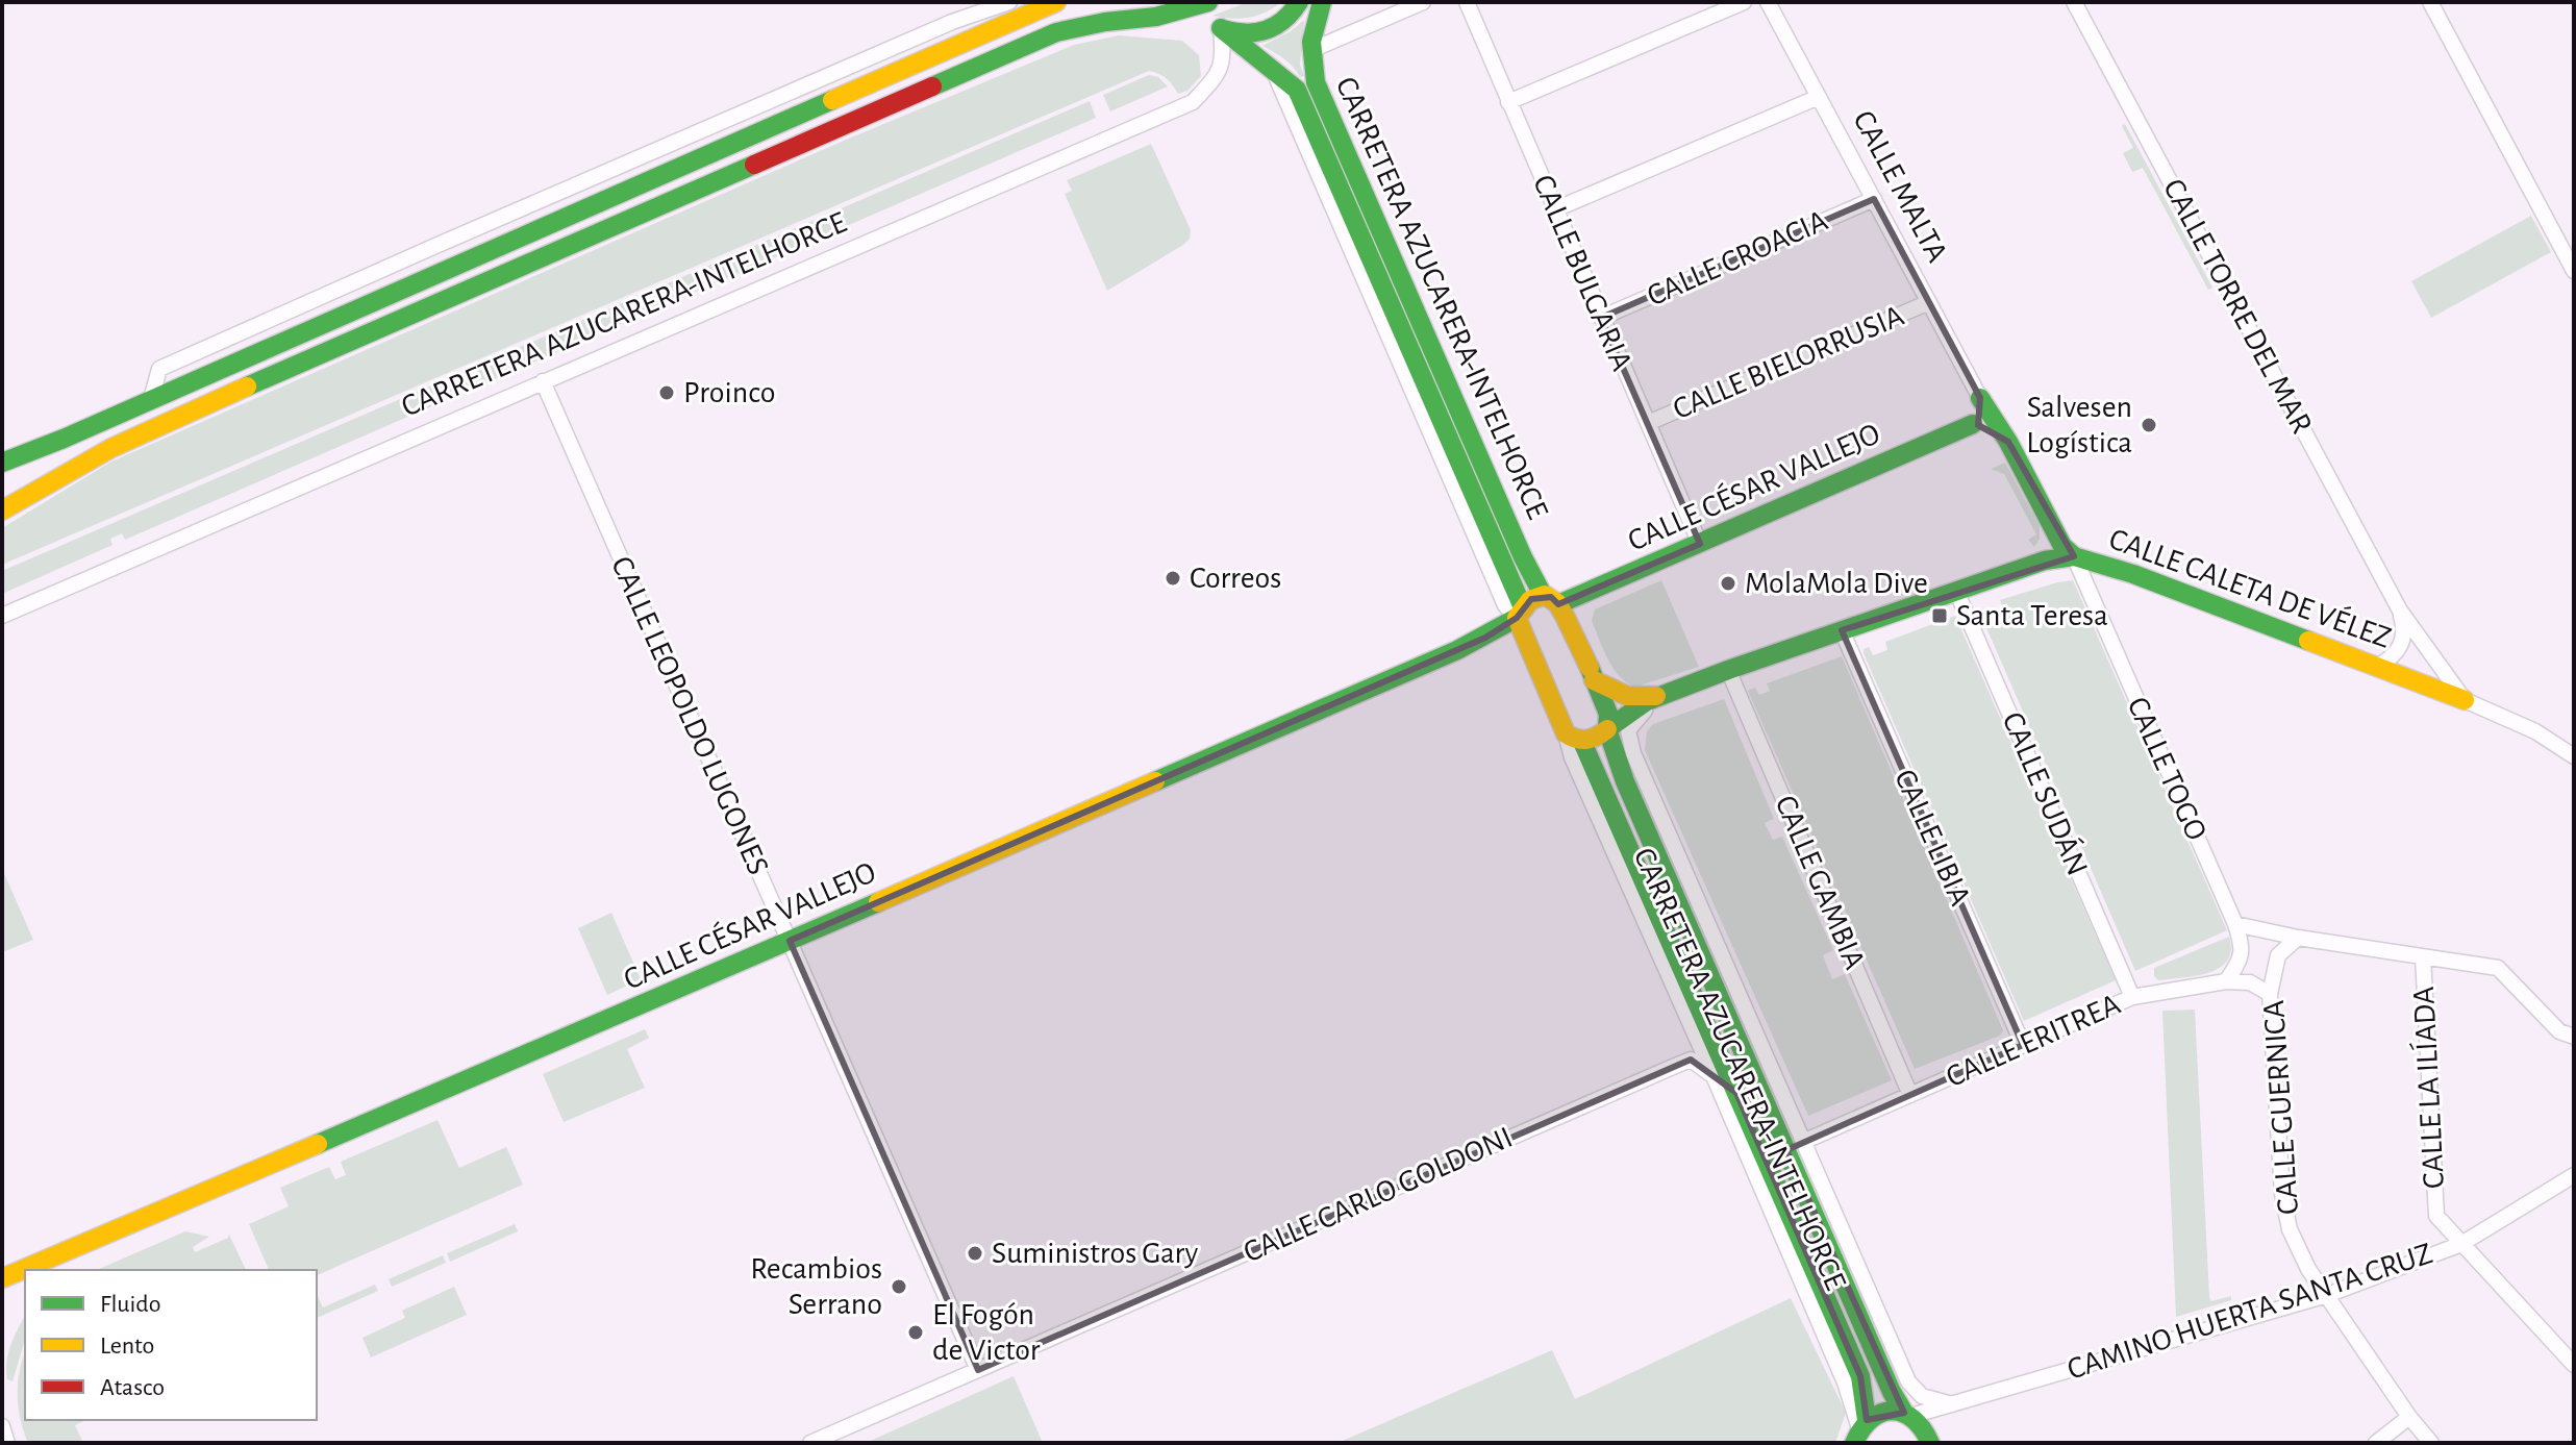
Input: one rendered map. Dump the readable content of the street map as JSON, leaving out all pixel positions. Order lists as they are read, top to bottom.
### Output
{
  "streets": {
    "main road": [
      "CALLE MALTA",
      "CARRETERA AZUCARERA-INTELHORCE",
      "CALLE CÉSAR VALLEJO",
      "CALLE CALETA DE VÉLEZ"
    ],
    "street": [
      "CALLE CROACIA",
      "CALLE BULGARIA",
      "CALLE TORRE DEL MAR",
      "CALLE BIELORRUSIA",
      "CALLE LEOPOLDO LUGONES",
      "CALLE TOGO",
      "CALLE SUDÁN",
      "CALLE LIBIA",
      "CALLE GAMBIA",
      "CALLE ERITREA",
      "CALLE LA ILÍADA",
      "CALLE GUERNICA",
      "CALLE CARLO GOLDONI",
      "CAMINO HUERTA SANTA CRUZ"
    ]
  },
  "crossings": [
    ["CALLE MALTA", "CALLE CROACIA"],
    ["CALLE MALTA", "CALLE BIELORRUSIA"],
    ["CALLE MALTA", "CALLE CALETA DE VÉLEZ"],
    ["CALLE MALTA", "CALLE TOGO"],
    ["CALLE CROACIA", "CALLE BULGARIA"],
    ["CALLE BULGARIA", "CALLE BIELORRUSIA"],
    ["CALLE BULGARIA", "CALLE CÉSAR VALLEJO"],
    ["CARRETERA AZUCARERA-INTELHORCE", "CALLE CÉSAR VALLEJO"],
    ["CARRETERA AZUCARERA-INTELHORCE", "CALLE CALETA DE VÉLEZ"],
    ["CARRETERA AZUCARERA-INTELHORCE", "CALLE LEOPOLDO LUGONES"],
    ["CARRETERA AZUCARERA-INTELHORCE", "CALLE ERITREA"],
    ["CARRETERA AZUCARERA-INTELHORCE", "CALLE CARLO GOLDONI"],
    ["CARRETERA AZUCARERA-INTELHORCE", "CAMINO HUERTA SANTA CRUZ"],
    ["CALLE TORRE DEL MAR", "CALLE CALETA DE VÉLEZ"],
    ["CALLE CÉSAR VALLEJO", "CALLE LEOPOLDO LUGONES"],
    ["CALLE CALETA DE VÉLEZ", "CALLE TOGO"],
    ["CALLE CALETA DE VÉLEZ", "CALLE SUDÁN"],
    ["CALLE CALETA DE VÉLEZ", "CALLE LIBIA"],
    ["CALLE CALETA DE VÉLEZ", "CALLE GAMBIA"],
    ["CALLE LEOPOLDO LUGONES", "CALLE CARLO GOLDONI"],
    ["CALLE TOGO", "CALLE ERITREA"],
    ["CALLE SUDÁN", "CALLE ERITREA"],
    ["CALLE LIBIA", "CALLE ERITREA"],
    ["CALLE GAMBIA", "CALLE ERITREA"],
    ["CALLE ERITREA", "CALLE GUERNICA"],
    ["CALLE LA ILÍADA", "CAMINO HUERTA SANTA CRUZ"],
    ["CALLE GUERNICA", "CAMINO HUERTA SANTA CRUZ"]
  ],
  "places": {
    "other": [
      "Proinco",
      "Salvesen Logística",
      "Correos",
      "MolaMola Dive",
      "Suministros Gary",
      "Recambios Serrano",
      "El Fogón de Victor"
    ],
    "transit": ["Santa Teresa"]
  },
  "legend": ["Fluido", "Lento", "Atasco"]
}
